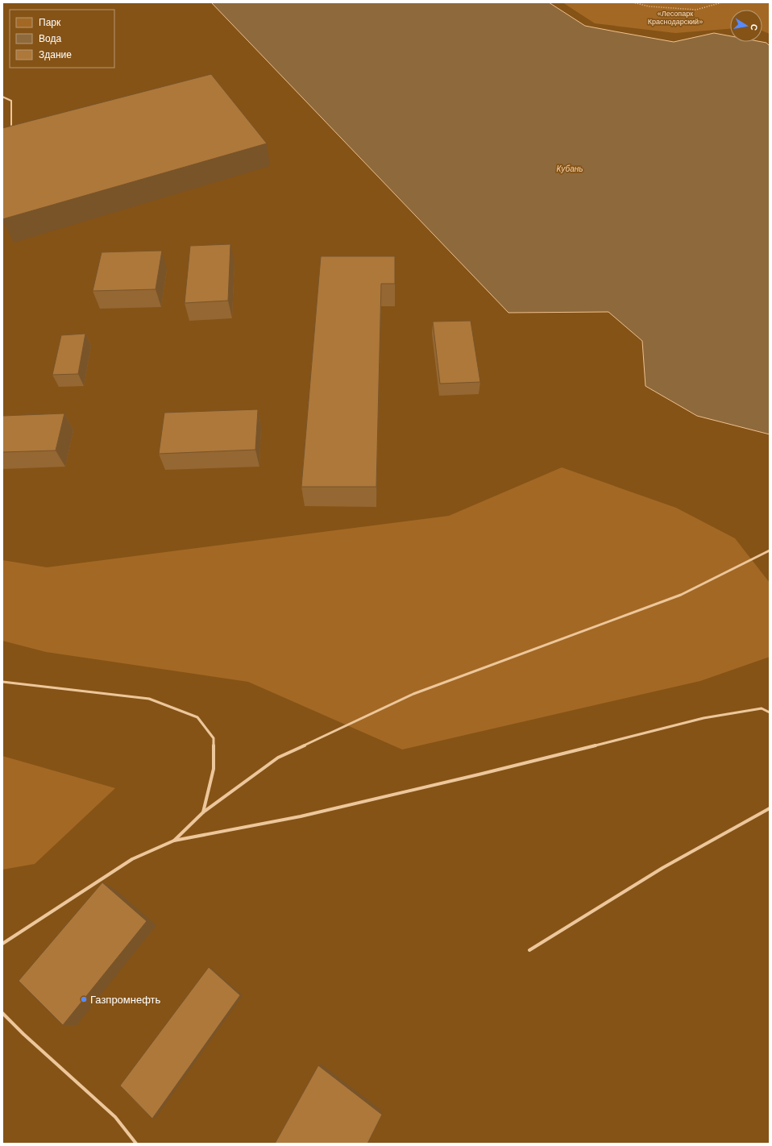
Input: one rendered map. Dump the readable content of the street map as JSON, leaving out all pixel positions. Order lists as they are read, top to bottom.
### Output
{
  "water": ["Кубань"],
  "parks": ["«Лесопарк Краснодарский»"],
  "places": ["Газпромнефть"],
  "legend": ["Парк", "Вода", "Здание"],
  "north": "right"
}
